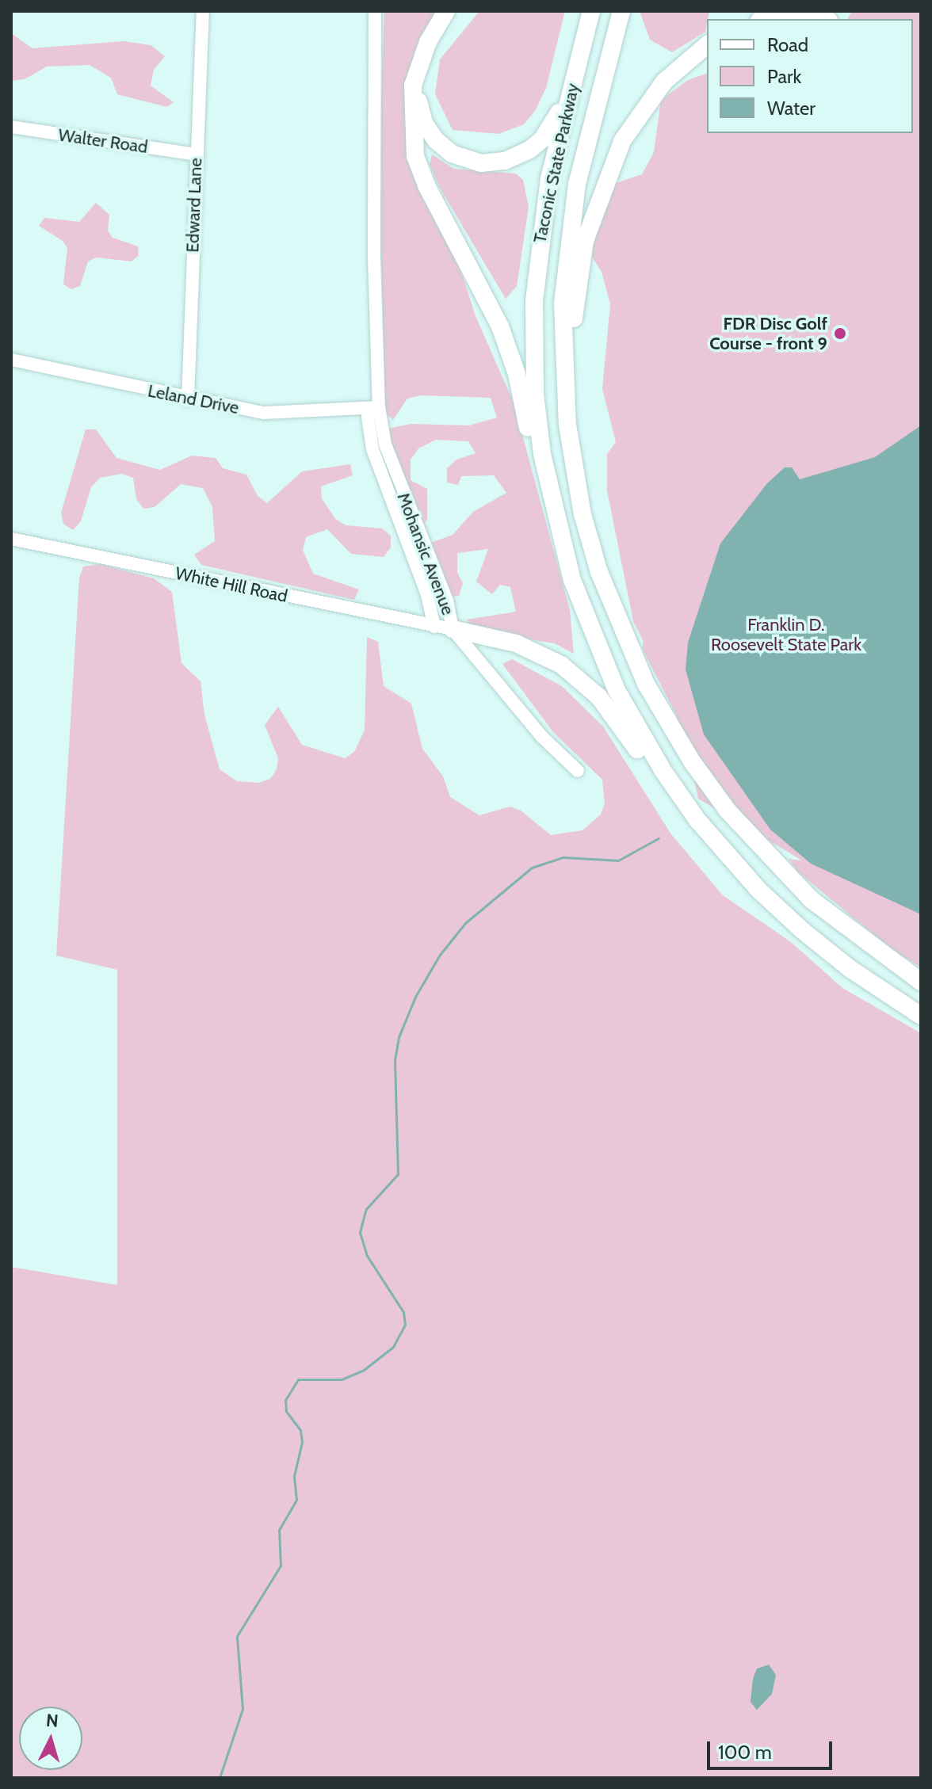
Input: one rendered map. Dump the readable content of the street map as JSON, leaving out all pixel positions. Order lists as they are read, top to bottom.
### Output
{
  "streets": {
    "highway": ["Taconic State Parkway"],
    "street": [
      "Walter Road",
      "Edward Lane",
      "Leland Drive",
      "Mohansic Avenue",
      "White Hill Road"
    ]
  },
  "crossings": [
    ["Walter Road", "Edward Lane"],
    ["Edward Lane", "Leland Drive"],
    ["Leland Drive", "Mohansic Avenue"],
    ["Mohansic Avenue", "White Hill Road"]
  ],
  "parks": ["Franklin D. Roosevelt State Park"],
  "places": ["FDR Disc Golf Course - front 9"],
  "legend": ["Road", "Park", "Water"],
  "scale_bar": "100 m",
  "north": "top"
}
